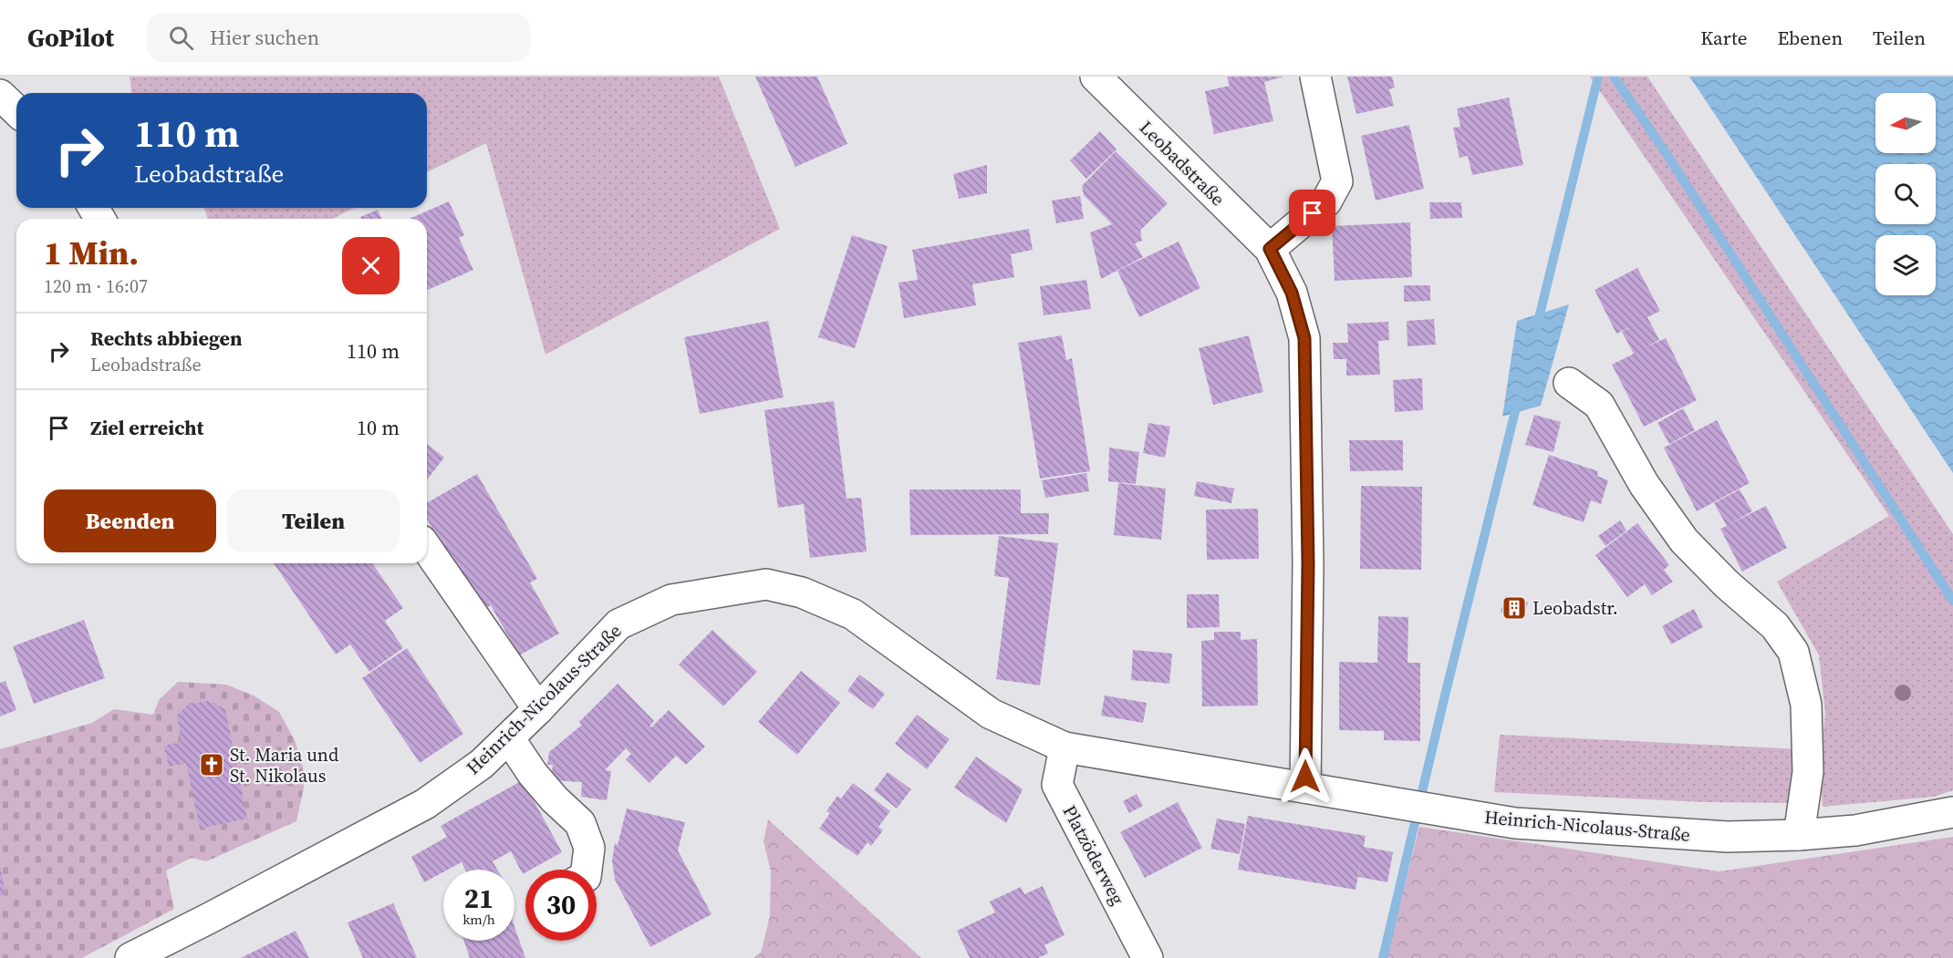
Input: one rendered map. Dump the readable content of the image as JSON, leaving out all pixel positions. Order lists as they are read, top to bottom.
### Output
{
  "streets": {
    "street": ["Leobadstraße", "Heinrich-Nicolaus-Straße", "Platzöderweg"]
  },
  "crossings": [
    ["Leobadstraße", "Heinrich-Nicolaus-Straße"],
    ["Heinrich-Nicolaus-Straße", "Platzöderweg"]
  ],
  "places": {
    "building": ["Leobadstr."],
    "church": ["St. Maria und St. Nikolaus"]
  },
  "north": "left",
  "page": {
    "header": "GoPilot",
    "search": "Hier suchen",
    "nav": ["Karte", "Ebenen", "Teilen"],
    "turn": ["110 m", "Leobadstraße"],
    "heading": ["1 Min.", "120 m · 16:07"],
    "list": [
      {
        "name": "Rechts abbiegen",
        "note": "Leobadstraße",
        "value": "110 m"
      },
      {
        "name": "Ziel erreicht",
        "value": "10 m"
      }
    ],
    "buttons": ["Beenden", "Teilen"],
    "speed": "21 km/h",
    "limit": "30"
  }
}
